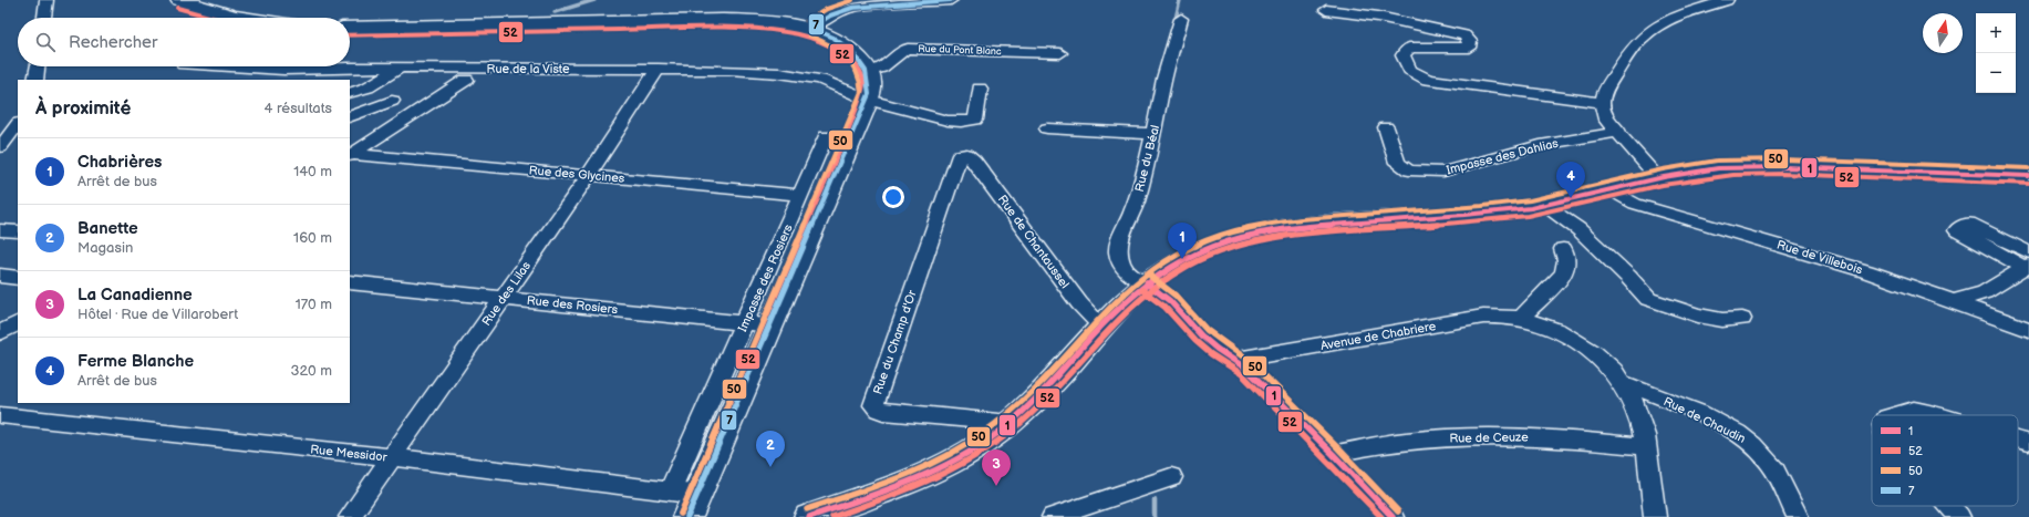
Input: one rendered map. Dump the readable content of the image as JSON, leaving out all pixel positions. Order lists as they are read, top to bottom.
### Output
{
  "streets": {
    "street": [
      "Rue du Pont Blanc",
      "Rue de la Viste",
      "Impasse des Dahlias",
      "Rue du Béal",
      "Rue des Glycines",
      "Rue de Chantaussel",
      "Rue de Villebois",
      "Impasse des Rosiers",
      "Rue des Lilas",
      "Rue des Rosiers",
      "Avenue de Chabriere",
      "Rue du Champ d'Or",
      "Rue de Chaudin",
      "Rue de Ceuze",
      "Rue Messidor"
    ]
  },
  "crossings": [
    ["Rue de la Viste", "Rue des Lilas"],
    ["Rue du Béal", "Avenue de Chabriere"],
    ["Rue du Béal", "Rue de Ceuze"],
    ["Rue des Glycines", "Impasse des Rosiers"],
    ["Rue des Glycines", "Rue des Lilas"],
    ["Rue de Chantaussel", "Rue du Champ d'Or"],
    ["Impasse des Rosiers", "Rue des Rosiers"],
    ["Rue des Lilas", "Rue des Rosiers"],
    ["Rue des Lilas", "Rue Messidor"],
    ["Avenue de Chabriere", "Rue de Chaudin"]
  ],
  "lines": [
    "transit line 50",
    "transit line 7",
    "transit line 52",
    "transit line 1"
  ],
  "legend": [
    "1",
    "52",
    "50",
    "7"
  ],
  "north": "top",
  "page": {
    "map_buttons": ["+", "−"],
    "search": "Rechercher",
    "heading": ["À proximité", "4 résultats"],
    "list": [
      {
        "mark": "1",
        "name": "Chabrières",
        "note": "Arrêt de bus",
        "value": "140 m"
      },
      {
        "mark": "2",
        "name": "Banette",
        "note": "Magasin",
        "value": "160 m"
      },
      {
        "mark": "3",
        "name": "La Canadienne",
        "note": "Hôtel · Rue de Villarobert",
        "value": "170 m"
      },
      {
        "mark": "4",
        "name": "Ferme Blanche",
        "note": "Arrêt de bus",
        "value": "320 m"
      }
    ],
    "pins": [
      "4",
      "1",
      "2",
      "3"
    ]
  }
}
